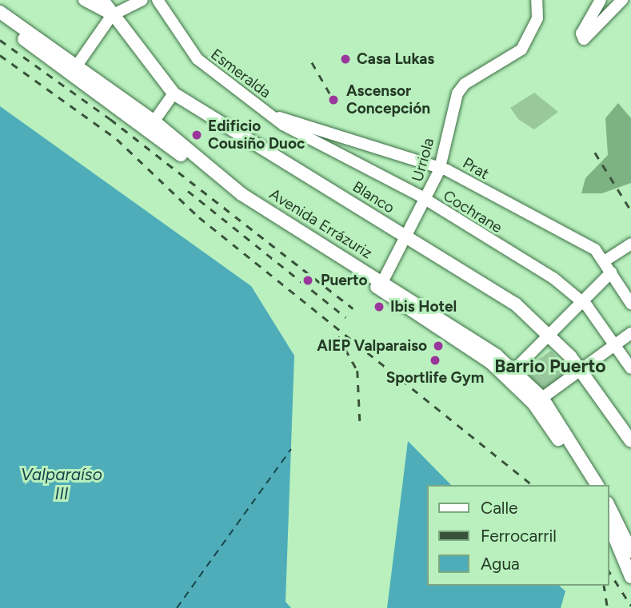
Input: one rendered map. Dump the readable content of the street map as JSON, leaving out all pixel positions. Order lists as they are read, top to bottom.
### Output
{
  "streets": {
    "main road": ["Blanco", "Avenida Errázuriz"],
    "street": [
      "Esmeralda",
      "Urriola",
      "Prat",
      "Cochrane"
    ]
  },
  "crossings": [
    ["Esmeralda", "Prat"],
    ["Esmeralda", "Cochrane"],
    ["Urriola", "Prat"],
    ["Urriola", "Blanco"],
    ["Urriola", "Cochrane"],
    ["Urriola", "Avenida Errázuriz"],
    ["Prat", "Cochrane"]
  ],
  "districts": ["Barrio Puerto"],
  "water": ["Valparaíso III"],
  "places": [
    "Casa Lukas",
    "Ascensor Concepción",
    "Edificio Cousiño Duoc",
    "Puerto",
    "Ibis Hotel",
    "AIEP Valparaiso",
    "Sportlife Gym"
  ],
  "legend": ["Calle", "Ferrocarril", "Agua"]
}
